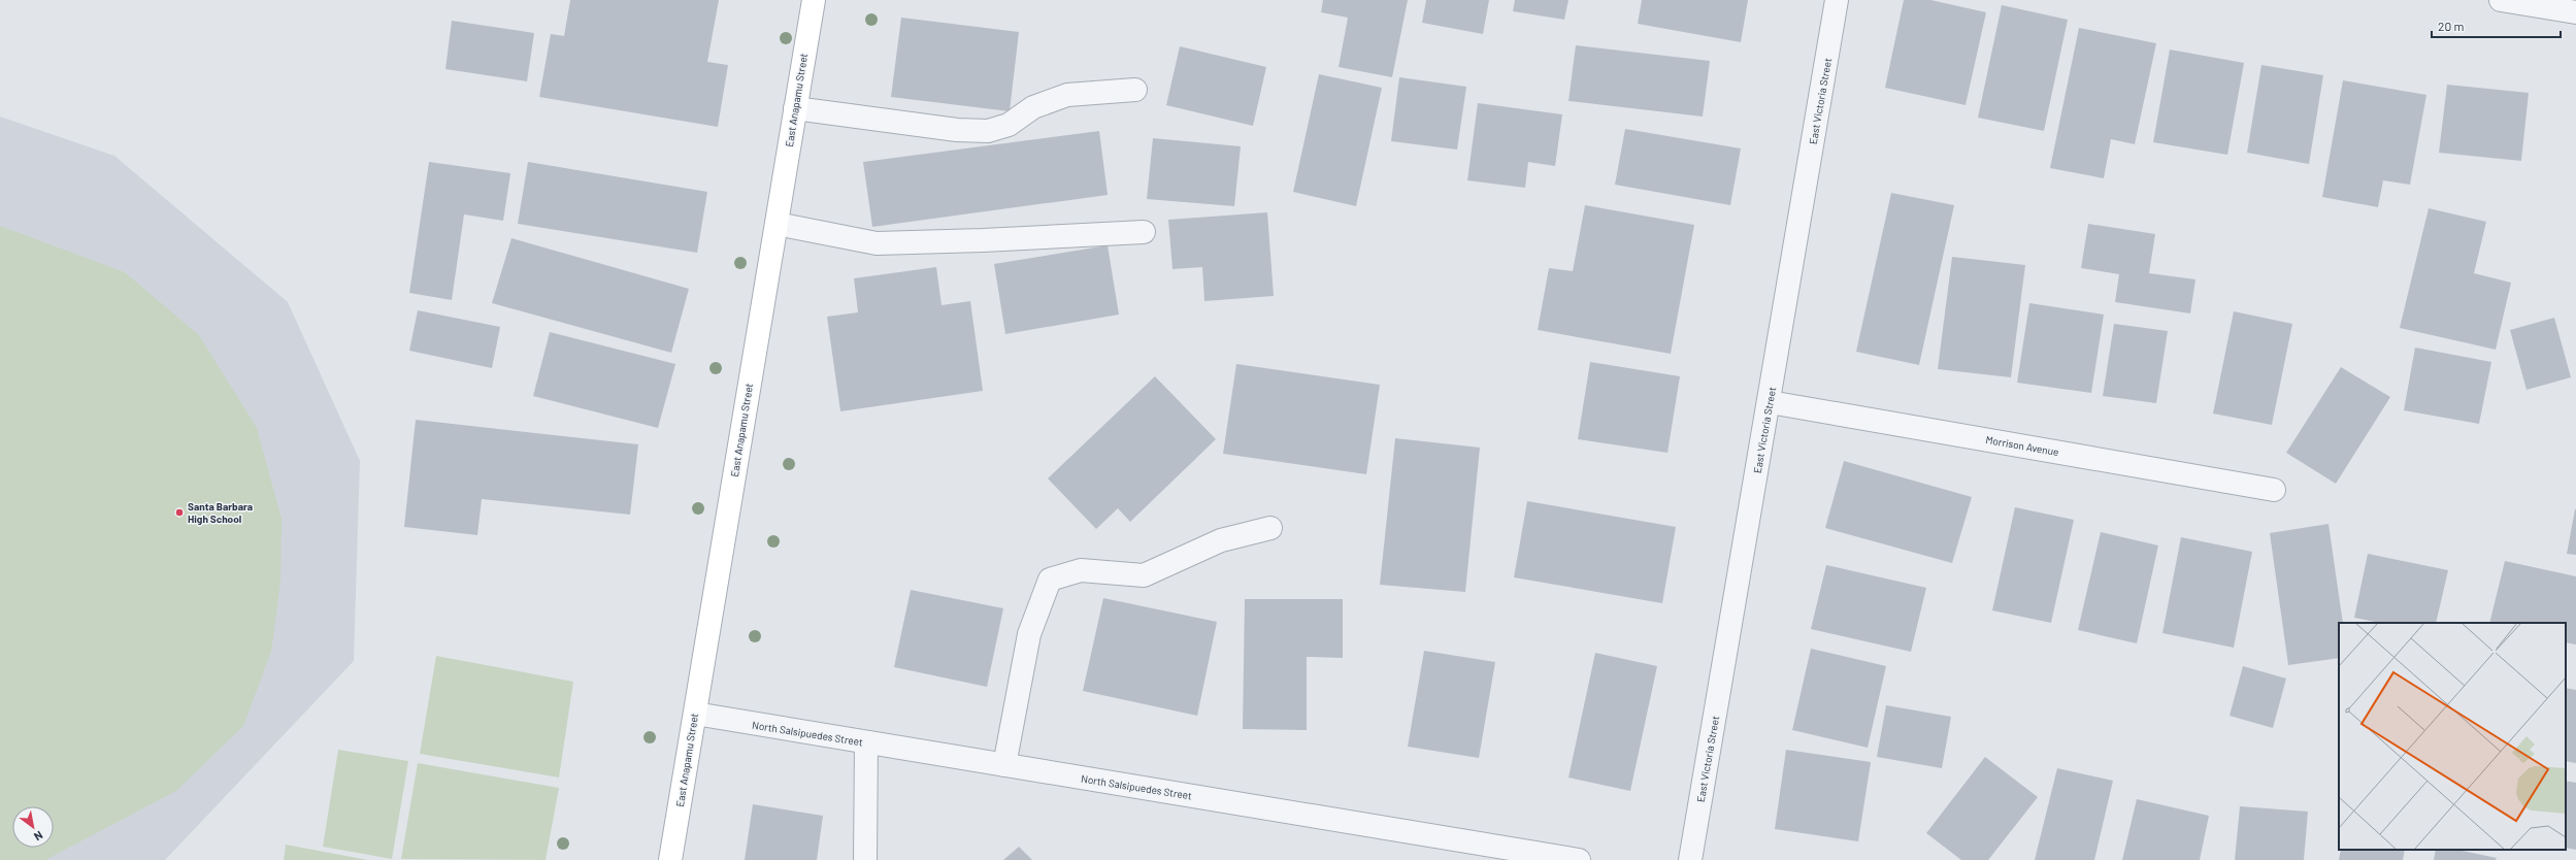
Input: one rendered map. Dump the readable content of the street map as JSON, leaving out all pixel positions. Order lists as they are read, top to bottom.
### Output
{
  "streets": {
    "main road": ["East Anapamu Street"],
    "street": ["East Victoria Street", "Morrison Avenue", "North Salsipuedes Street"]
  },
  "crossings": [
    ["East Anapamu Street", "North Salsipuedes Street"],
    ["East Victoria Street", "Morrison Avenue"]
  ],
  "places": ["Santa Barbara High School"],
  "scale_bar": "20 m",
  "north": "bottom right"
}
